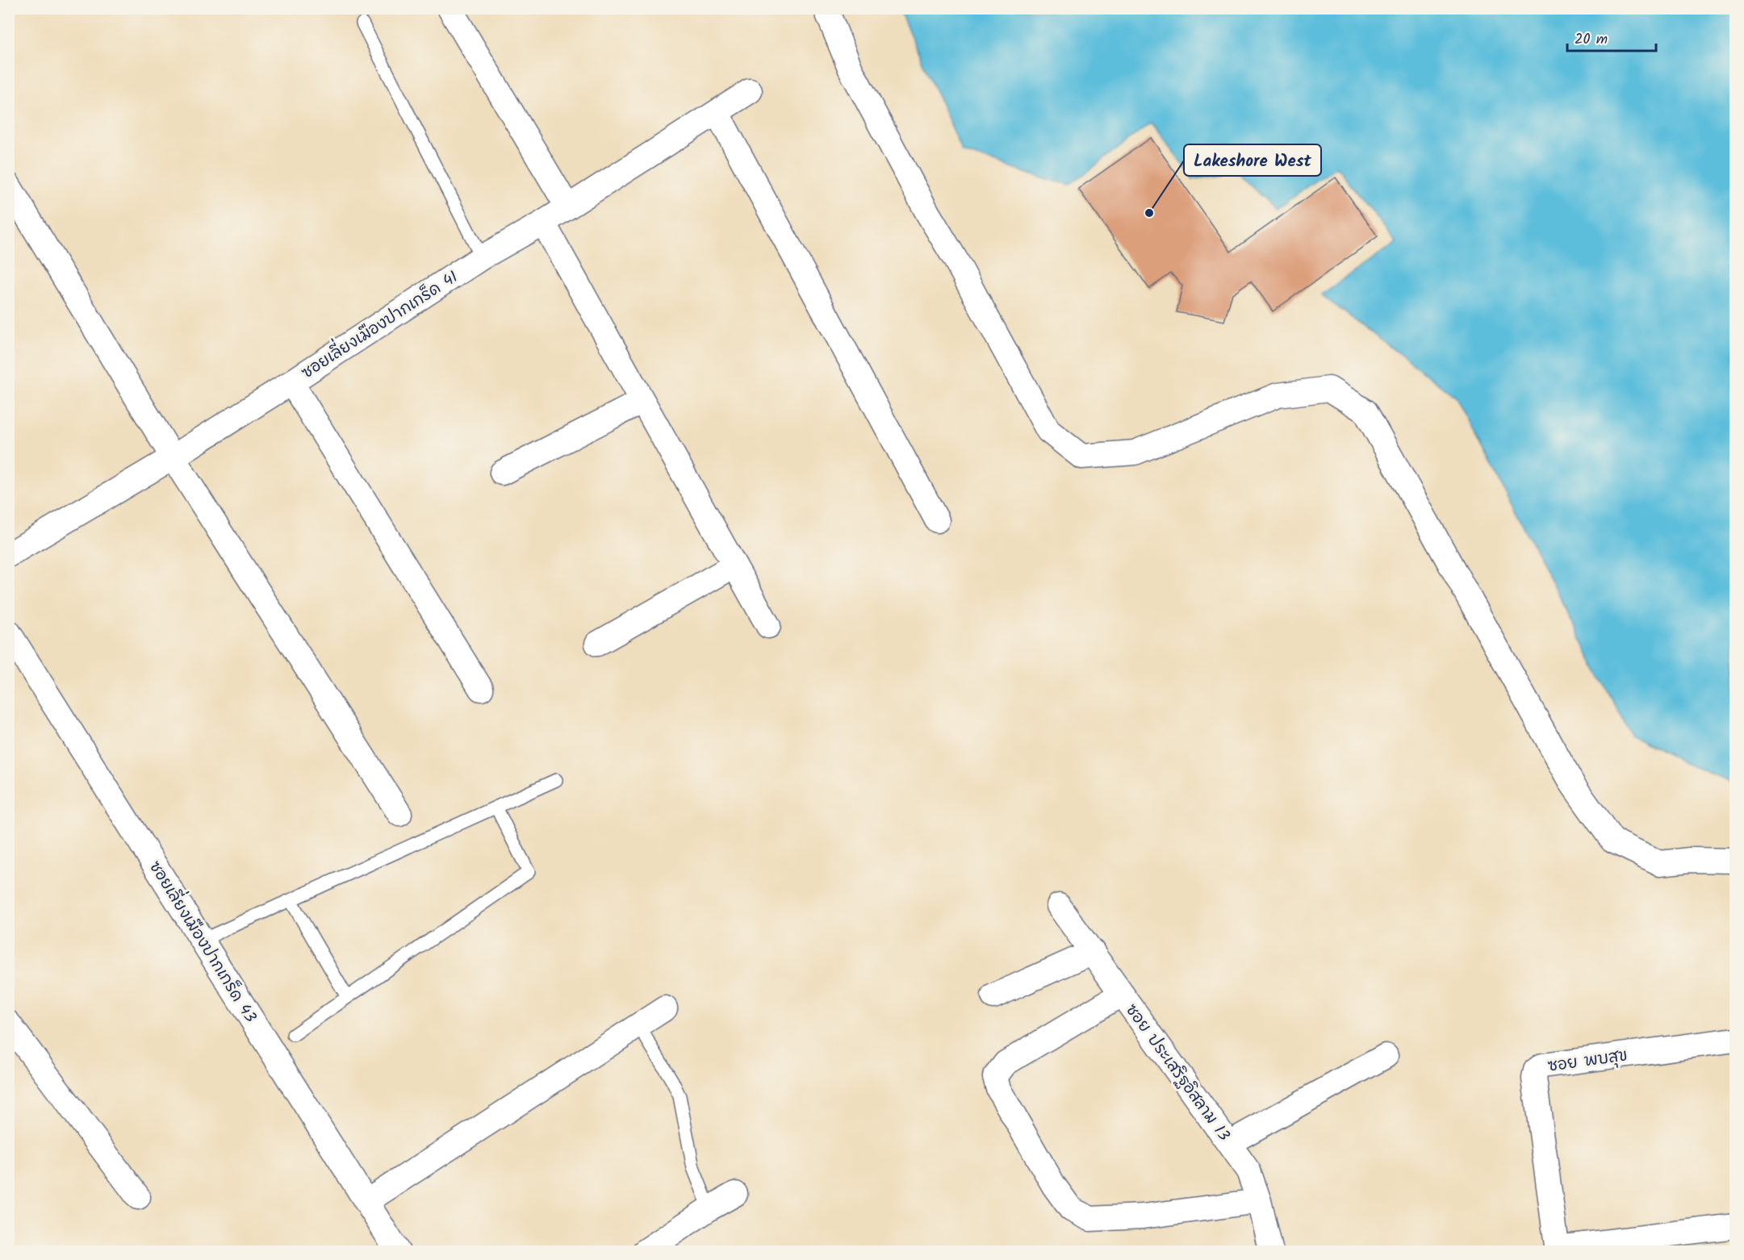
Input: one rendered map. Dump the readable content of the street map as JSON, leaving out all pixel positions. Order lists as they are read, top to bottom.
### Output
{
  "streets": {
    "street": [
      "ซอยเลี่ยงเมืองปากเกร็ด 41",
      "ซอยเลี่ยงเมืองปากเกร็ด 43",
      "ซอย พบสุข",
      "ซอย ประเสริฐอิสลาม 13"
    ]
  },
  "places": ["Lakeshore West"],
  "scale_bar": "20 m"
}
